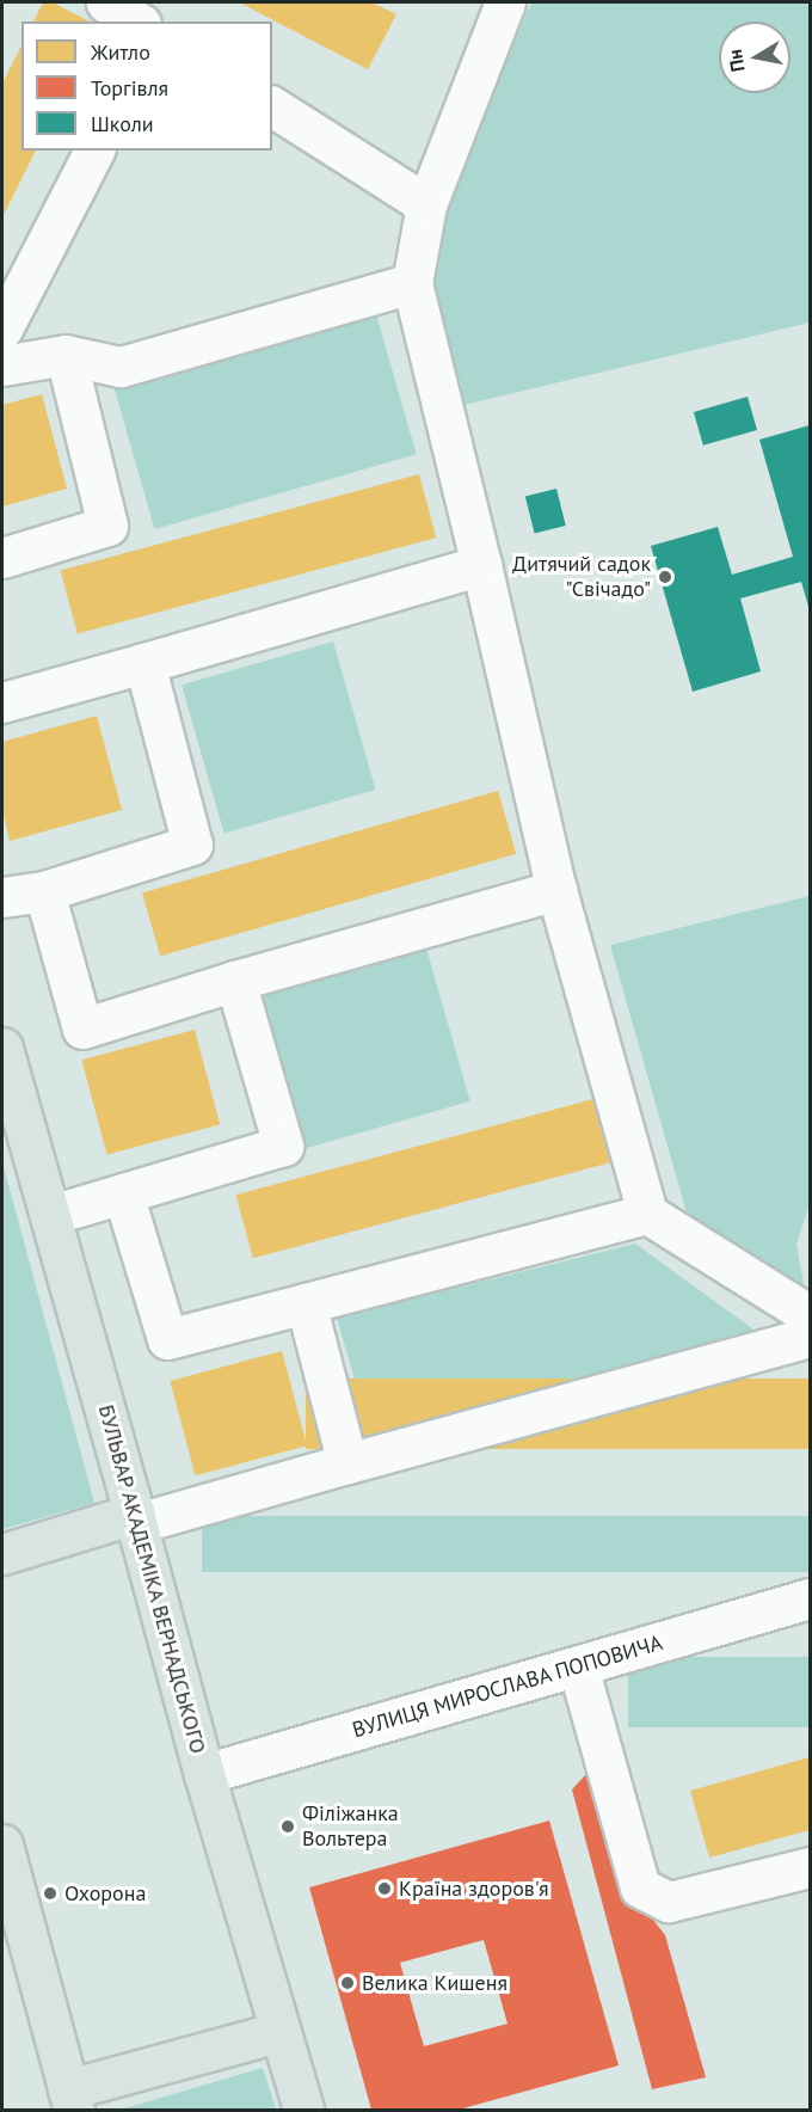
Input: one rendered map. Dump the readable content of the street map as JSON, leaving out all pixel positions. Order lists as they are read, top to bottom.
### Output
{
  "streets": {
    "main road": ["БУЛЬВАР АКАДЕМІКА ВЕРНАДСЬКОГО"],
    "street": ["ВУЛИЦЯ МИРОСЛАВА ПОПОВИЧА"]
  },
  "crossings": [
    ["БУЛЬВАР АКАДЕМІКА ВЕРНАДСЬКОГО", "ВУЛИЦЯ МИРОСЛАВА ПОПОВИЧА"]
  ],
  "places": [
    "Дитячий садок \"Свічадо\"",
    "Філіжанка Вольтера",
    "Країна здоров'я",
    "Охорона",
    "Велика Кишеня"
  ],
  "legend": ["Житло", "Торгівля", "Школи"],
  "north": "left"
}
